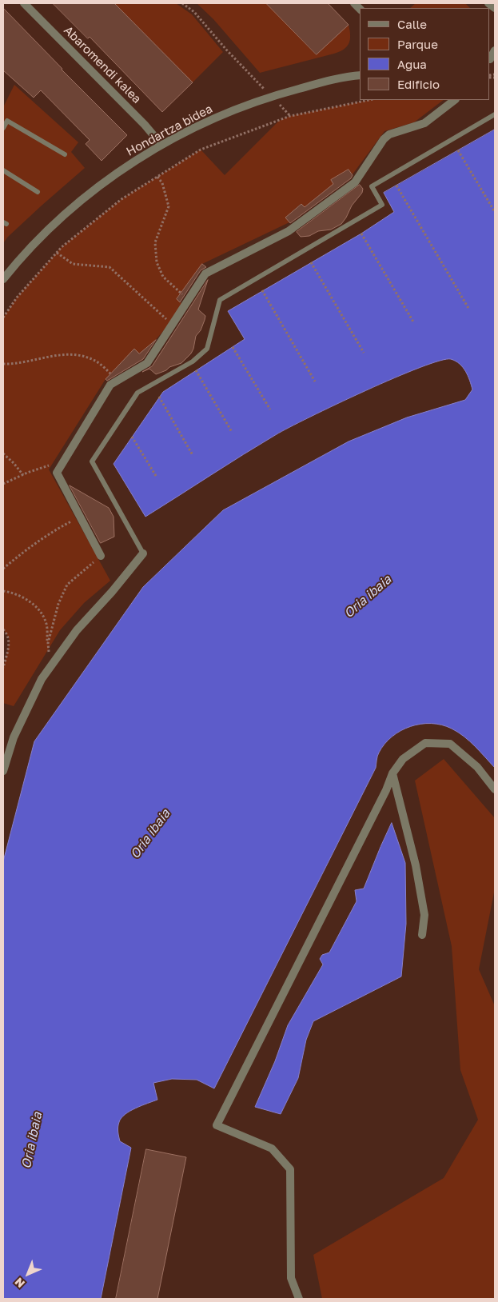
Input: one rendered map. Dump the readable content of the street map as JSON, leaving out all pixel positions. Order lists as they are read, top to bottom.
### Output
{
  "streets": {
    "street": ["Abaromendi kalea", "Hondartza bidea"]
  },
  "crossings": [
    ["Abaromendi kalea", "Hondartza bidea"]
  ],
  "water": ["Oria ibaia"],
  "legend": [
    "Calle",
    "Parque",
    "Agua",
    "Edificio"
  ],
  "north": "bottom left"
}
